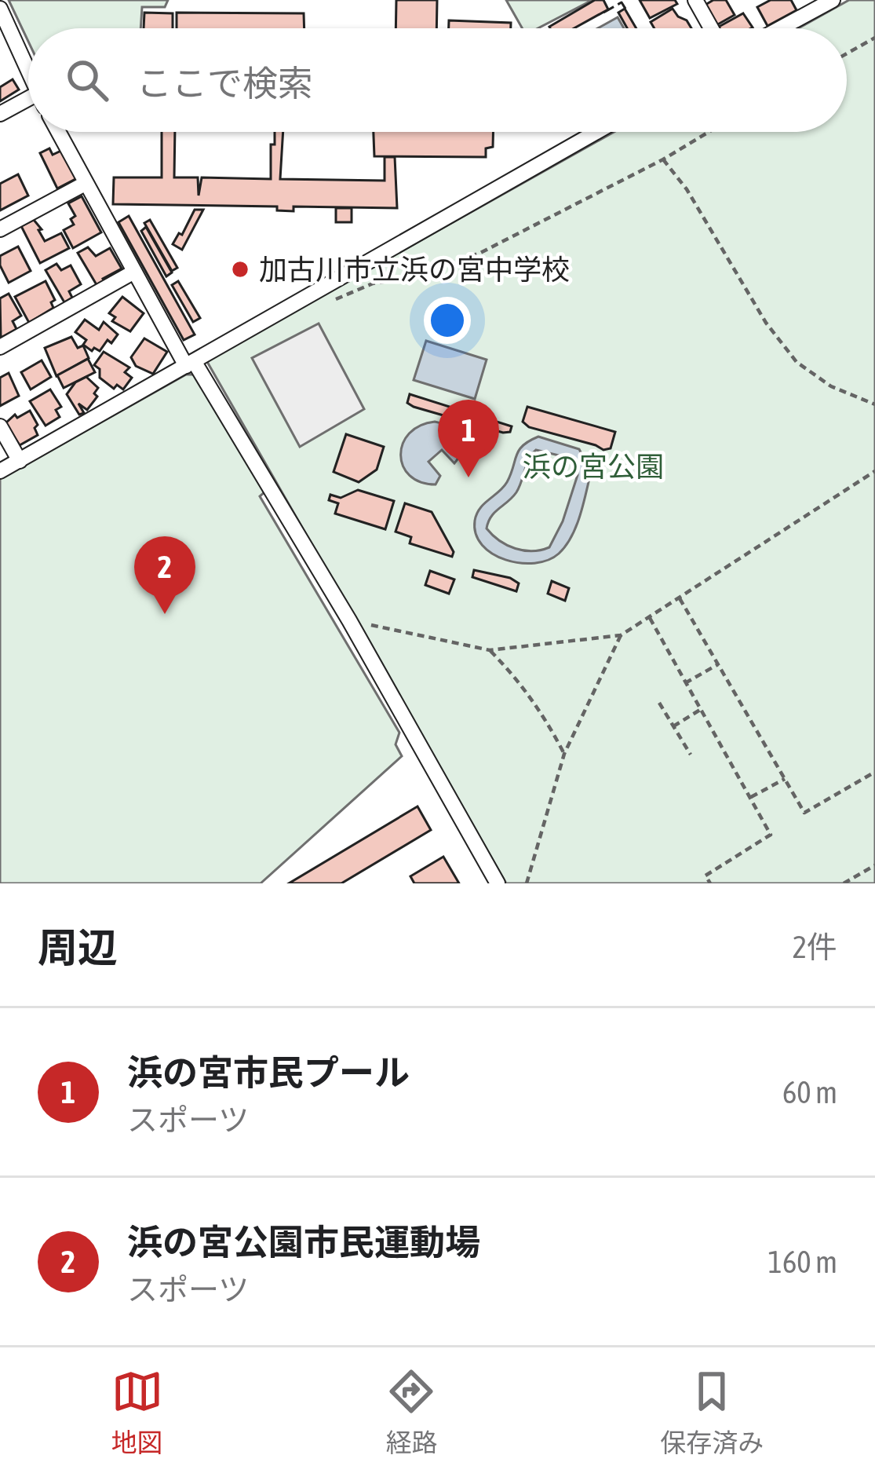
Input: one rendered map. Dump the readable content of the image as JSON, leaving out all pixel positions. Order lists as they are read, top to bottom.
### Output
{
  "parks": ["浜の宮公園"],
  "places": ["加古川市立浜の宮中学校"],
  "page": {
    "search": "ここで検索",
    "pins": ["1", "2"],
    "heading": ["周辺", "2件"],
    "list": [
      {
        "mark": "1",
        "name": "浜の宮市民プール",
        "note": "スポーツ",
        "value": "60 m"
      },
      {
        "mark": "2",
        "name": "浜の宮公園市民運動場",
        "note": "スポーツ",
        "value": "160 m"
      }
    ],
    "nav": ["地図", "経路", "保存済み"]
  }
}
